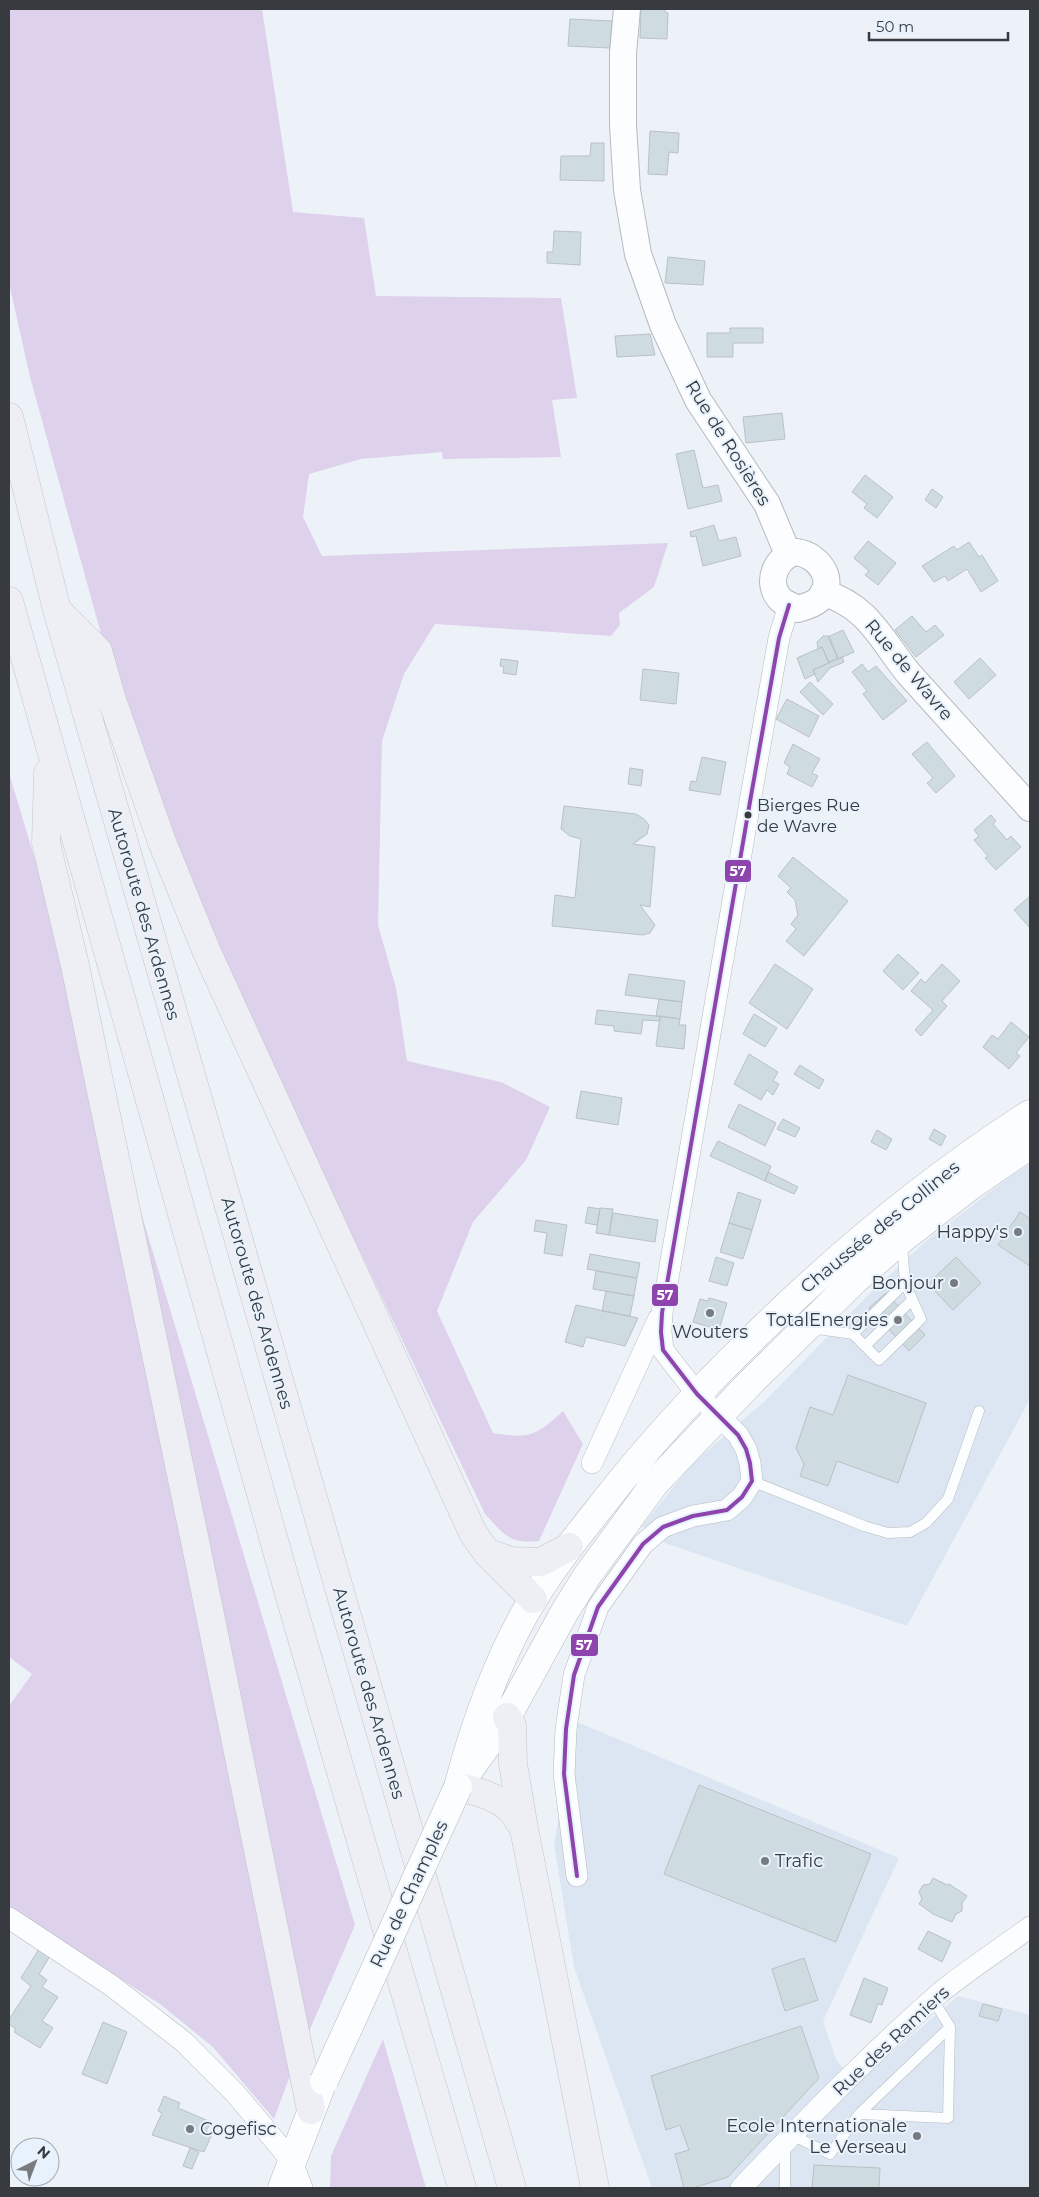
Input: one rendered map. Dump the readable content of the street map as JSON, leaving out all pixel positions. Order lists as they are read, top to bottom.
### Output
{
  "streets": {
    "highway": ["Autoroute des Ardennes"],
    "main road": ["Chaussée des Collines", "Rue de Champles"],
    "street": ["Rue de Rosières", "Rue de Wavre", "Rue des Ramiers"]
  },
  "crossings": [
    ["Rue de Rosières", "Rue de Wavre"],
    ["Chaussée des Collines", "Rue de Champles"]
  ],
  "places": [
    "Bierges Rue de Wavre",
    "Happy's",
    "Bonjour",
    "Wouters",
    "TotalEnergies",
    "Trafic",
    "Cogefisc",
    "Ecole Internationale Le Verseau"
  ],
  "lines": ["transit line 57"],
  "scale_bar": "50 m",
  "north": "top right"
}
